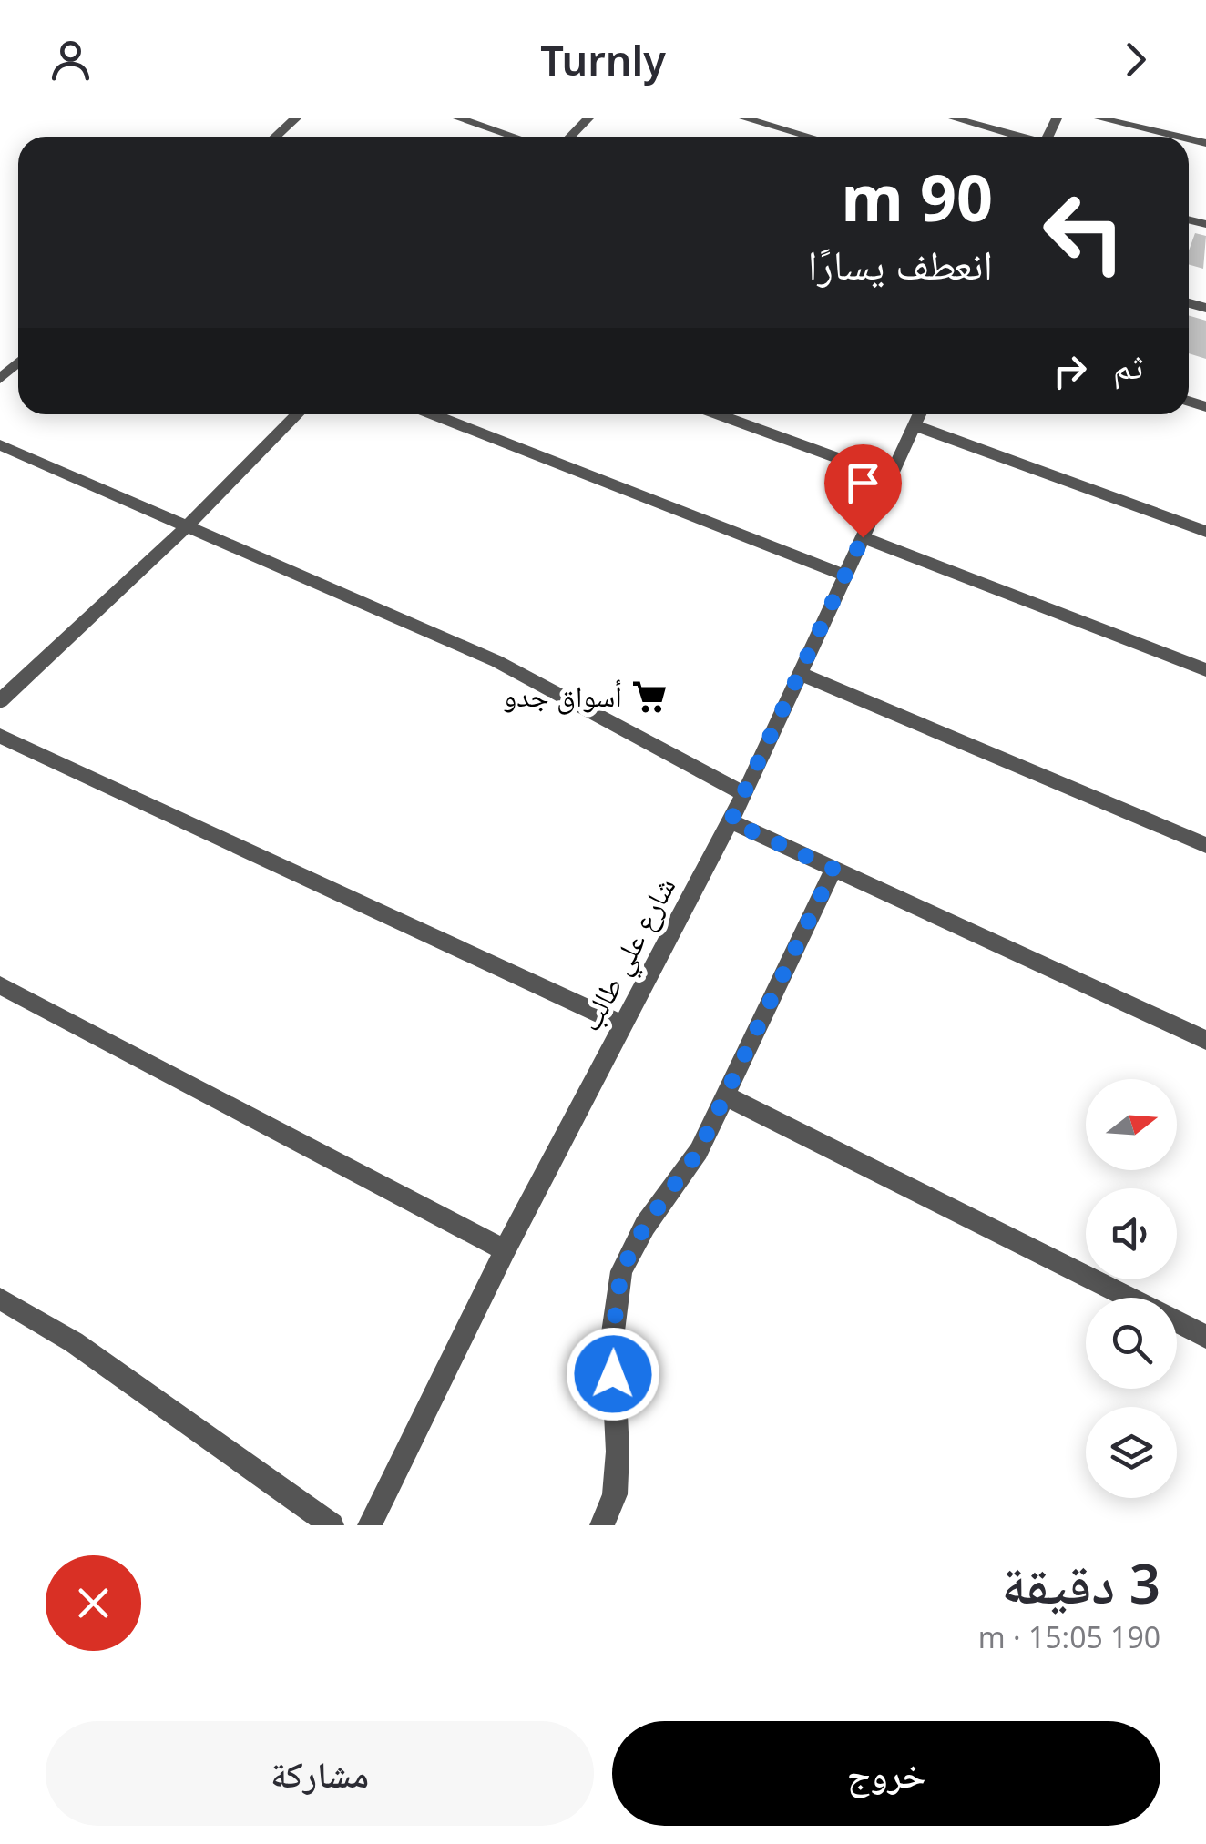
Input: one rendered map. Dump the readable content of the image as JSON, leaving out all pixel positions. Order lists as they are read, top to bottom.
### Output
{
  "streets": {
    "street": ["شارع علي طالب"]
  },
  "places": {
    "supermarket": ["أسواق جدو"]
  },
  "north": "right",
  "page": {
    "header": "Turnly",
    "turn": ["90 m", "انعطف يسارًا"],
    "then": "ثم",
    "heading": ["3 دقيقة", "190 m · 15:05"],
    "buttons": ["خروج", "مشاركة"]
  }
}
